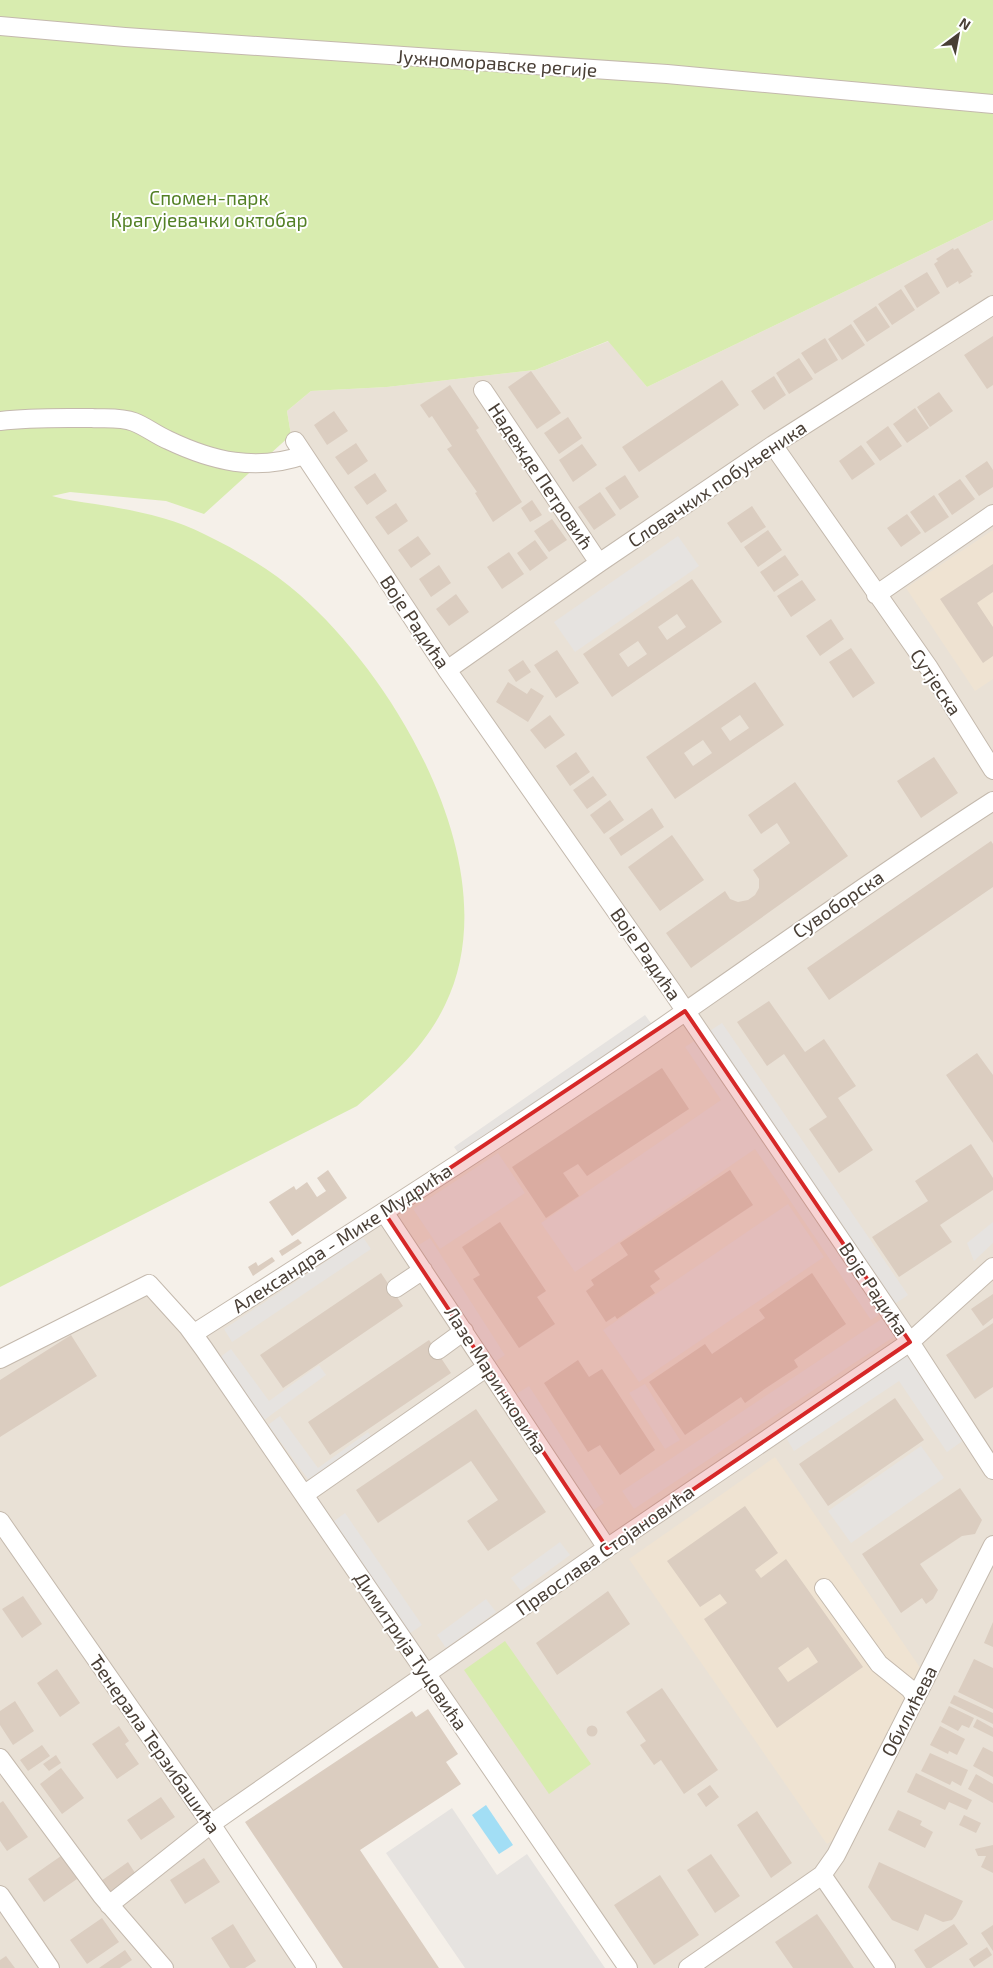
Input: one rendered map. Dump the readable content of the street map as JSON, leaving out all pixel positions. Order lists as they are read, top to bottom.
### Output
{
  "streets": {
    "street": [
      "Јужноморавске регије",
      "Надежде Петровић",
      "Словачких побуњеника",
      "Воје Радића",
      "Сутјеска",
      "Сувоборска",
      "Александра - Мике Мудрића",
      "Лазе Маринковића",
      "Првослава Стојановића",
      "Димитрија Туцовића",
      "Обилићева",
      "Ђенерала Терзибашића"
    ]
  },
  "crossings": [
    ["Надежде Петровић", "Словачких побуњеника"],
    ["Словачких побуњеника", "Воје Радића"],
    ["Словачких побуњеника", "Сутјеска"],
    ["Воје Радића", "Сувоборска"],
    ["Воје Радића", "Александра - Мике Мудрића"],
    ["Воје Радића", "Првослава Стојановића"],
    ["Сувоборска", "Александра - Мике Мудрића"],
    ["Александра - Мике Мудрића", "Лазе Маринковића"],
    ["Александра - Мике Мудрића", "Димитрија Туцовића"],
    ["Лазе Маринковића", "Првослава Стојановића"],
    ["Првослава Стојановића", "Димитрија Туцовића"],
    ["Првослава Стојановића", "Ђенерала Терзибашића"]
  ],
  "parks": ["Спомен-парк Крагујевачки октобар"],
  "north": "top right"
}
